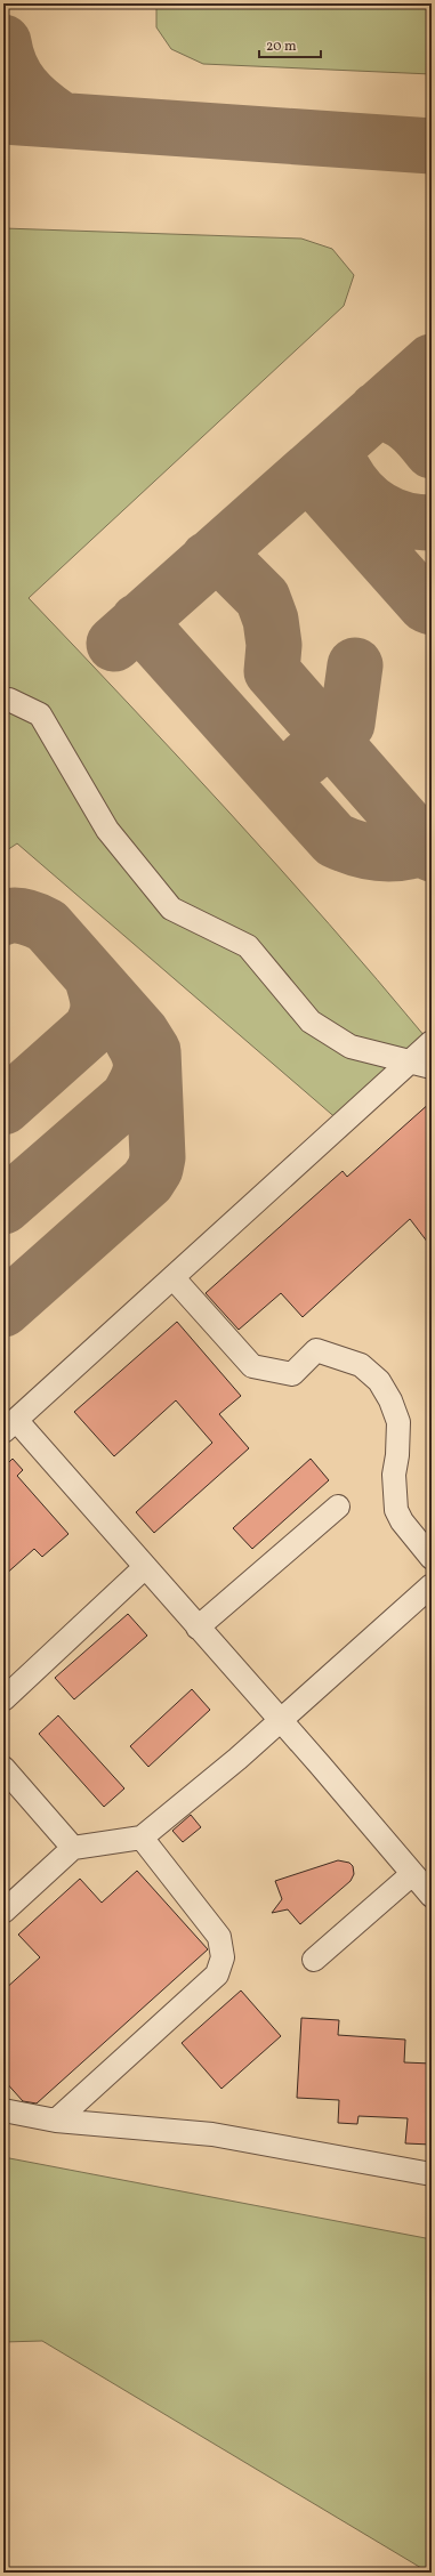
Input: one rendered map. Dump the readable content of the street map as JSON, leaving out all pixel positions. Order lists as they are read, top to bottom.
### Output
{
  "scale_bar": "20 m"
}
